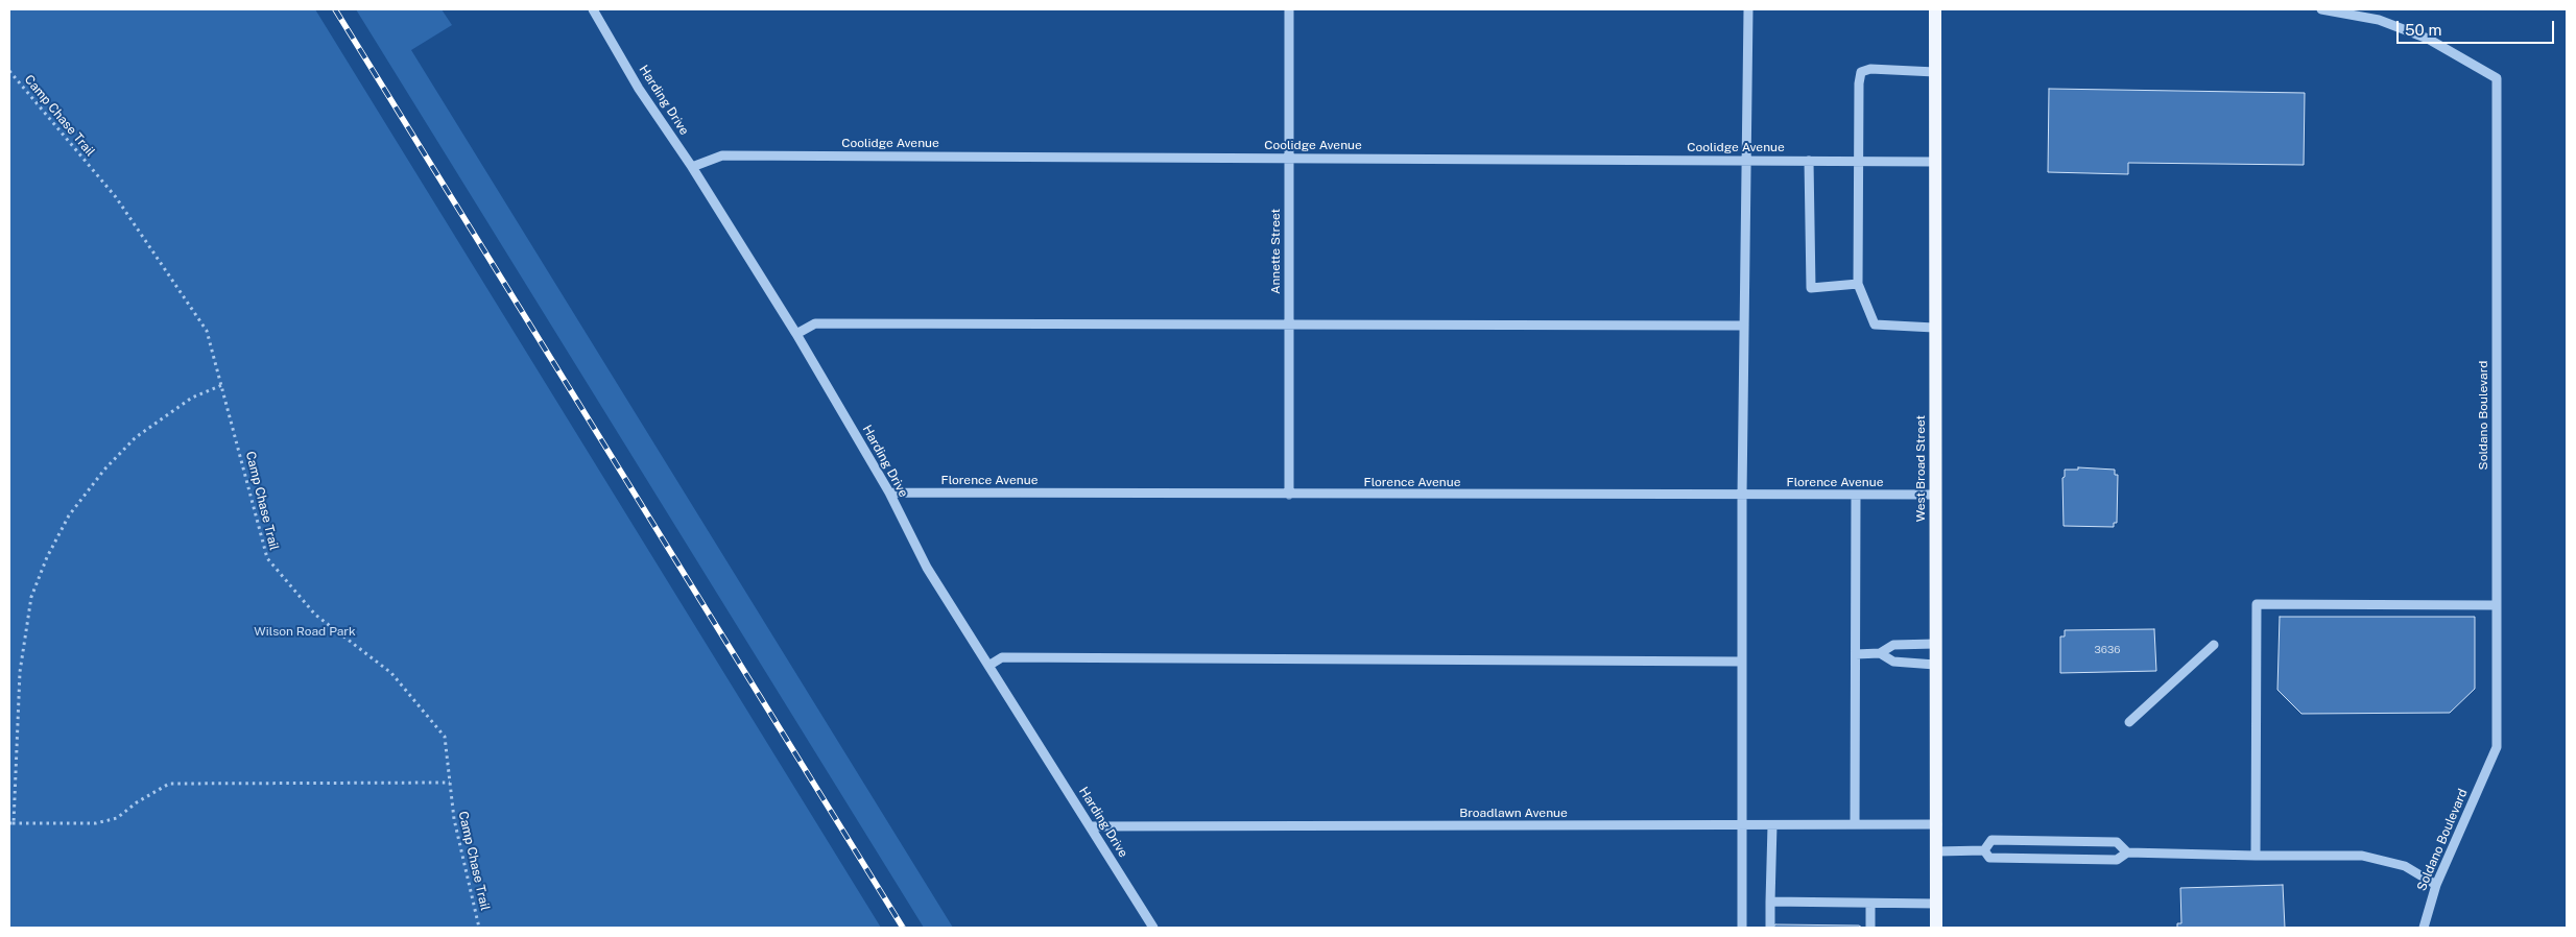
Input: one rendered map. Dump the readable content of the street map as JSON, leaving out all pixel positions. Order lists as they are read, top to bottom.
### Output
{
  "streets": {
    "main road": ["West Broad Street"],
    "street": [
      "Harding Drive",
      "Coolidge Avenue",
      "Annette Street",
      "Soldano Boulevard",
      "Florence Avenue",
      "Broadlawn Avenue"
    ],
    "path": ["Camp Chase Trail"]
  },
  "crossings": [
    ["Harding Drive", "Coolidge Avenue"],
    ["Harding Drive", "Florence Avenue"],
    ["Harding Drive", "Broadlawn Avenue"],
    ["Coolidge Avenue", "Annette Street"],
    ["Coolidge Avenue", "West Broad Street"],
    ["Annette Street", "Florence Avenue"],
    ["West Broad Street", "Florence Avenue"],
    ["West Broad Street", "Broadlawn Avenue"]
  ],
  "parks": ["Wilson Road Park"],
  "house_numbers": ["3636"],
  "scale_bar": "50 m"
}
